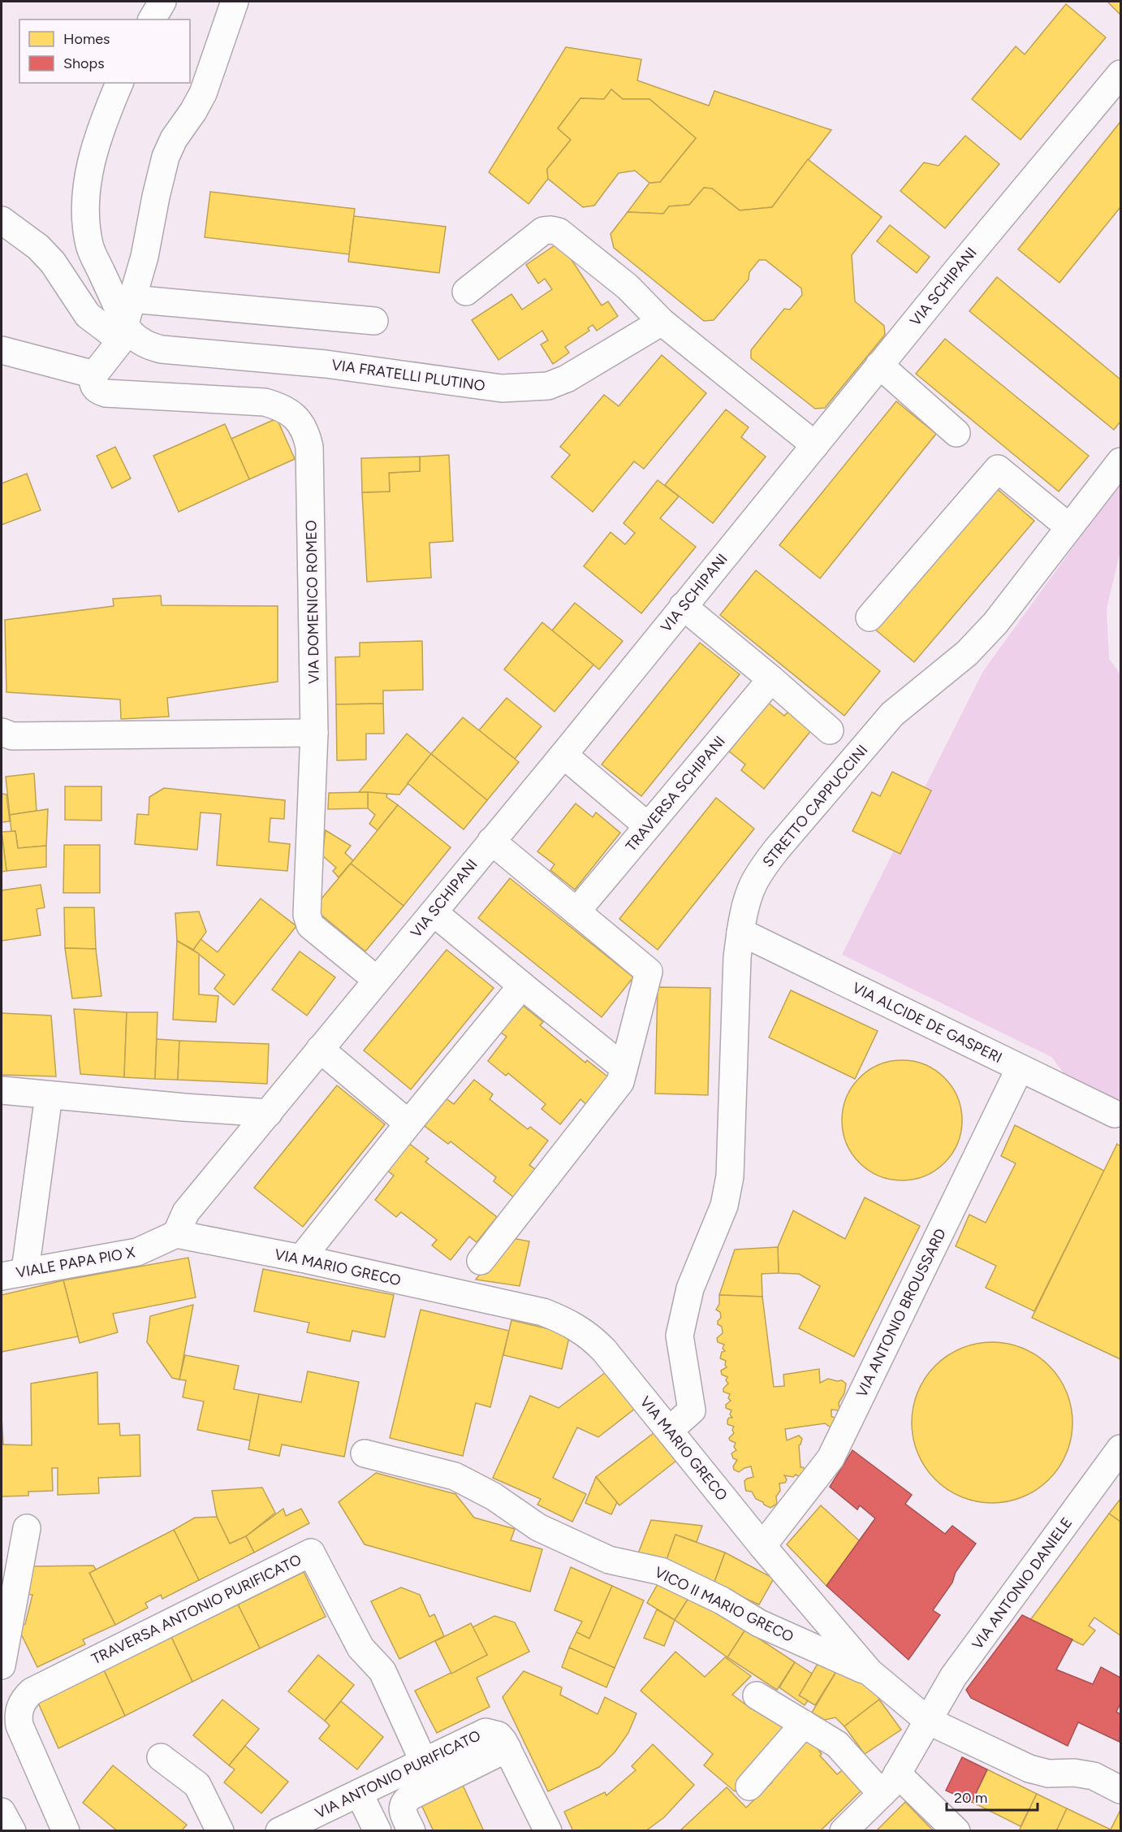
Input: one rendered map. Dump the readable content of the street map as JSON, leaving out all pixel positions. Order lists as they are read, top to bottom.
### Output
{
  "streets": {
    "street": [
      "VIA SCHIPANI",
      "VIA FRATELLI PLUTINO",
      "VIA DOMENICO ROMEO",
      "TRAVERSA SCHIPANI",
      "STRETTO CAPPUCCINI",
      "VIA ALCIDE DE GASPERI",
      "VIALE PAPA PIO X",
      "VIA MARIO GRECO",
      "VIA ANTONIO BROUSSARD",
      "VIA ANTONIO DANIELE",
      "VICO II MARIO GRECO",
      "TRAVERSA ANTONIO PURIFICATO",
      "VIA ANTONIO PURIFICATO"
    ]
  },
  "crossings": [
    ["VIA SCHIPANI", "VIA DOMENICO ROMEO"],
    ["VIA SCHIPANI", "VIALE PAPA PIO X"],
    ["VIA SCHIPANI", "VIA MARIO GRECO"],
    ["STRETTO CAPPUCCINI", "VIA ALCIDE DE GASPERI"],
    ["STRETTO CAPPUCCINI", "VIA MARIO GRECO"],
    ["VIA ALCIDE DE GASPERI", "VIA ANTONIO BROUSSARD"],
    ["VIALE PAPA PIO X", "VIA MARIO GRECO"],
    ["VIA MARIO GRECO", "VIA ANTONIO BROUSSARD"],
    ["VIA MARIO GRECO", "VIA ANTONIO DANIELE"],
    ["VIA MARIO GRECO", "VICO II MARIO GRECO"],
    ["TRAVERSA ANTONIO PURIFICATO", "VIA ANTONIO PURIFICATO"]
  ],
  "legend": ["Homes", "Shops"],
  "scale_bar": "20 m"
}
